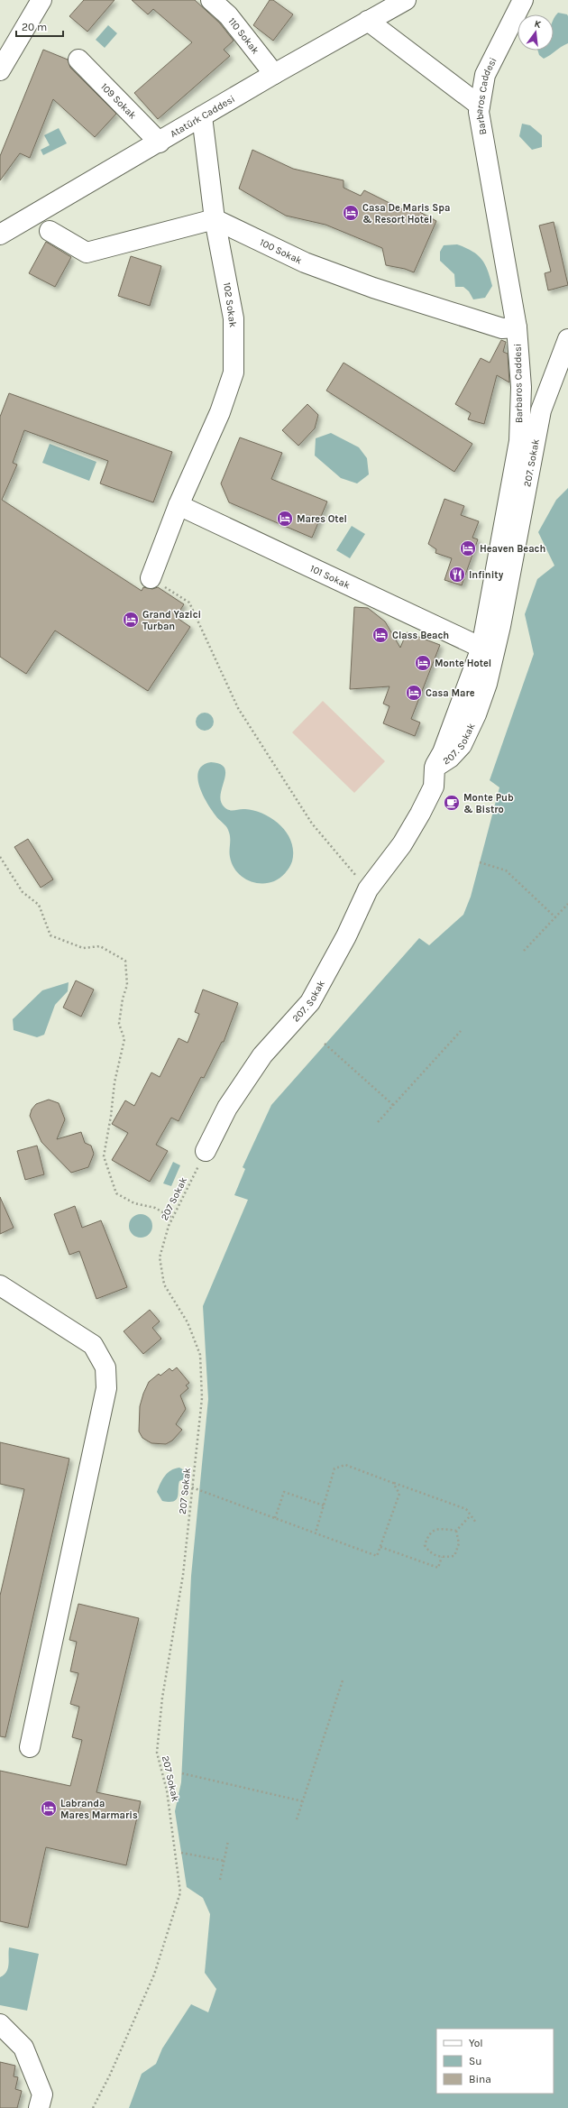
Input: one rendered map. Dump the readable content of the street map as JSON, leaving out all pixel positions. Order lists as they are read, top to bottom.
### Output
{
  "streets": {
    "street": [
      "110 Sokak",
      "Barbaros Caddesi",
      "109 Sokak",
      "Atatürk Caddesi",
      "100 Sokak",
      "102 Sokak",
      "207. Sokak",
      "101 Sokak"
    ],
    "path": ["207 Sokak"]
  },
  "crossings": [
    ["110 Sokak", "Atatürk Caddesi"],
    ["Barbaros Caddesi", "100 Sokak"],
    ["Barbaros Caddesi", "207. Sokak"],
    ["Barbaros Caddesi", "101 Sokak"],
    ["109 Sokak", "Atatürk Caddesi"],
    ["Atatürk Caddesi", "102 Sokak"],
    ["100 Sokak", "102 Sokak"],
    ["102 Sokak", "101 Sokak"],
    ["207. Sokak", "207 Sokak"]
  ],
  "places": {
    "hotel": [
      "Casa De Maris Spa & Resort Hotel",
      "Mares Otel",
      "Heaven Beach",
      "Grand Yazici Turban",
      "Class Beach",
      "Monte Hotel",
      "Casa Mare",
      "Labranda Mares Marmaris"
    ],
    "restaurant": ["Infinity"],
    "cafe": ["Monte Pub & Bistro"]
  },
  "legend": ["Yol", "Su", "Bina"],
  "scale_bar": "20 m",
  "north": "top"
}
